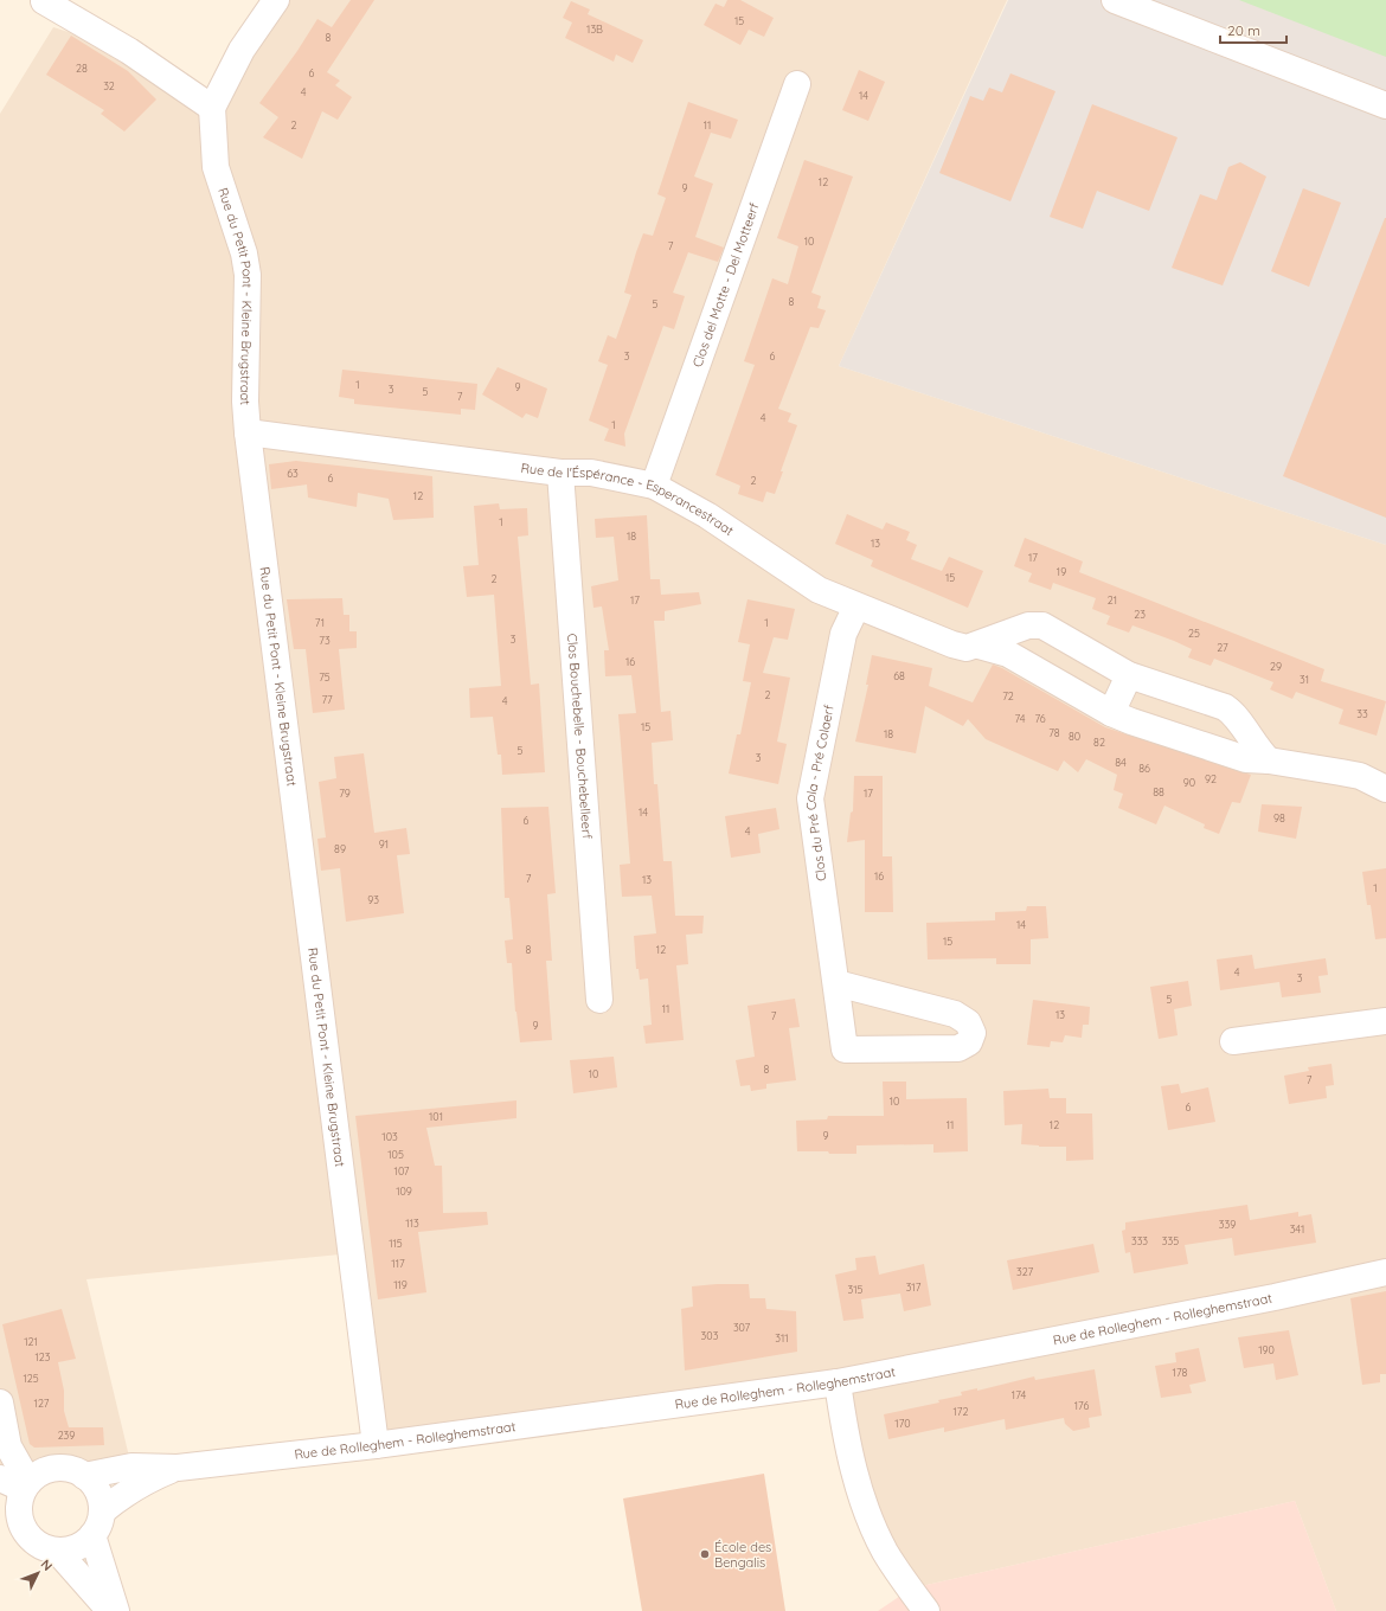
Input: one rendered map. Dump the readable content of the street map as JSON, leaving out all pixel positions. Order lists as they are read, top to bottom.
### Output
{
  "streets": {
    "street": [
      "Clos del Motte - Del Motteerf",
      "Rue du Petit Pont - Kleine Brugstraat",
      "Rue de l'Éspérance - Esperancestraat",
      "Clos Bouchebelle - Bouchebelleerf",
      "Clos du Pré Cola - Pré Colaerf",
      "Rue de Rolleghem - Rolleghemstraat"
    ]
  },
  "crossings": [
    ["Clos del Motte - Del Motteerf", "Rue de l'Éspérance - Esperancestraat"],
    ["Rue du Petit Pont - Kleine Brugstraat", "Rue de l'Éspérance - Esperancestraat"],
    ["Rue du Petit Pont - Kleine Brugstraat", "Rue de Rolleghem - Rolleghemstraat"],
    ["Rue de l'Éspérance - Esperancestraat", "Clos Bouchebelle - Bouchebelleerf"],
    ["Rue de l'Éspérance - Esperancestraat", "Clos du Pré Cola - Pré Colaerf"]
  ],
  "places": ["École des Bengalis"],
  "house_numbers": [
    "15",
    "13B",
    "8",
    "28",
    "6",
    "32",
    "4",
    "14",
    "2",
    "11",
    "12",
    "9",
    "10",
    "7",
    "8",
    "5",
    "3",
    "6",
    "1",
    "9",
    "3",
    "5",
    "7",
    "4",
    "1",
    "63",
    "6",
    "2",
    "12",
    "1",
    "18",
    "13",
    "17",
    "19",
    "15",
    "2",
    "17",
    "21",
    "23",
    "71",
    "1",
    "25",
    "3",
    "73",
    "27",
    "16",
    "29",
    "68",
    "75",
    "31",
    "2",
    "72",
    "77",
    "4",
    "33",
    "74",
    "76",
    "15",
    "78",
    "18",
    "80",
    "82",
    "5",
    "3",
    "84",
    "86",
    "92",
    "90",
    "88",
    "79",
    "17",
    "14",
    "98",
    "6",
    "4",
    "91",
    "89",
    "16",
    "7",
    "13",
    "1",
    "93",
    "14",
    "15",
    "8",
    "12",
    "4",
    "3",
    "5",
    "11",
    "13",
    "7",
    "9",
    "8",
    "10",
    "7",
    "10",
    "6",
    "101",
    "11",
    "12",
    "9",
    "103",
    "105",
    "107",
    "109",
    "113",
    "339",
    "341",
    "333",
    "335",
    "115",
    "117",
    "327",
    "119",
    "317",
    "315",
    "307",
    "303",
    "311",
    "121",
    "190",
    "123",
    "178",
    "125",
    "174",
    "127",
    "176",
    "172",
    "170",
    "239"
  ],
  "scale_bar": "20 m",
  "north": "top right"
}
